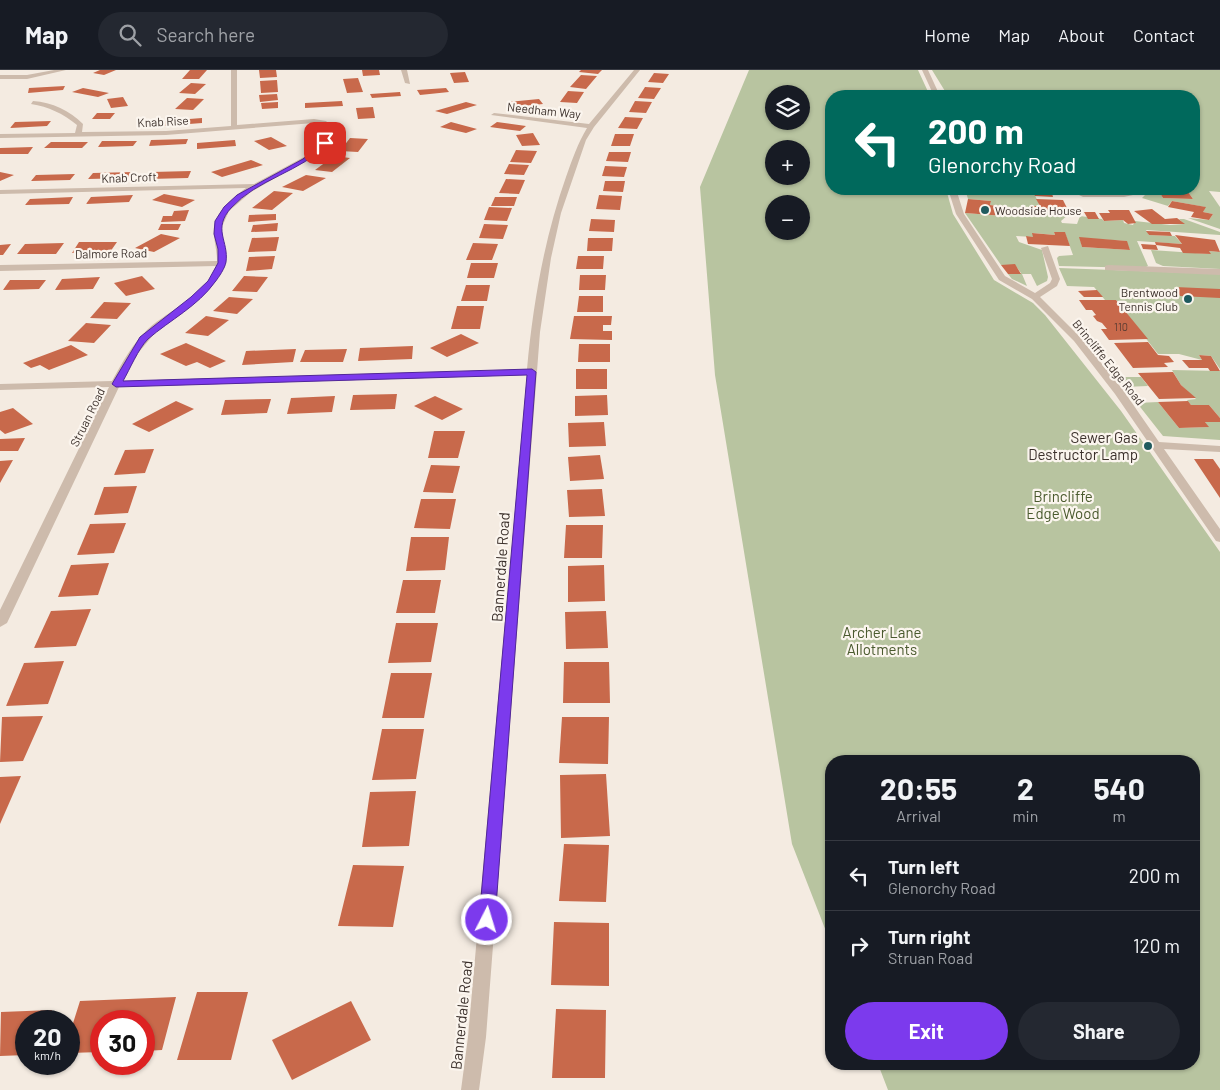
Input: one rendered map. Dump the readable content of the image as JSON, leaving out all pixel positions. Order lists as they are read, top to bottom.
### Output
{
  "streets": {
    "street": [
      "Needham Way",
      "Knab Rise",
      "Knab Croft",
      "Dalmore Road",
      "Brincliffe Edge Road",
      "Struan Road",
      "Bannerdale Road"
    ]
  },
  "crossings": [
    ["Needham Way", "Bannerdale Road"],
    ["Knab Rise", "Knab Croft"],
    ["Dalmore Road", "Struan Road"]
  ],
  "parks": ["Brincliffe Edge Wood", "Archer Lane Allotments"],
  "places": ["Woodside House", "Brentwood Tennis Club", "Sewer Gas Destructor Lamp"],
  "house_numbers": ["110"],
  "page": {
    "header": "Map",
    "search": "Search here",
    "nav": [
      "Home",
      "Map",
      "About",
      "Contact"
    ],
    "map_buttons": ["+", "−"],
    "turn": ["200 m", "Glenorchy Road"],
    "eta": [
      "20:55",
      "Arrival",
      "2",
      "min",
      "540",
      "m"
    ],
    "list": [
      {
        "name": "Turn left",
        "note": "Glenorchy Road",
        "value": "200 m"
      },
      {
        "name": "Turn right",
        "note": "Struan Road",
        "value": "120 m"
      }
    ],
    "buttons": ["Exit", "Share"],
    "speed": "20 km/h",
    "limit": "30"
  }
}
